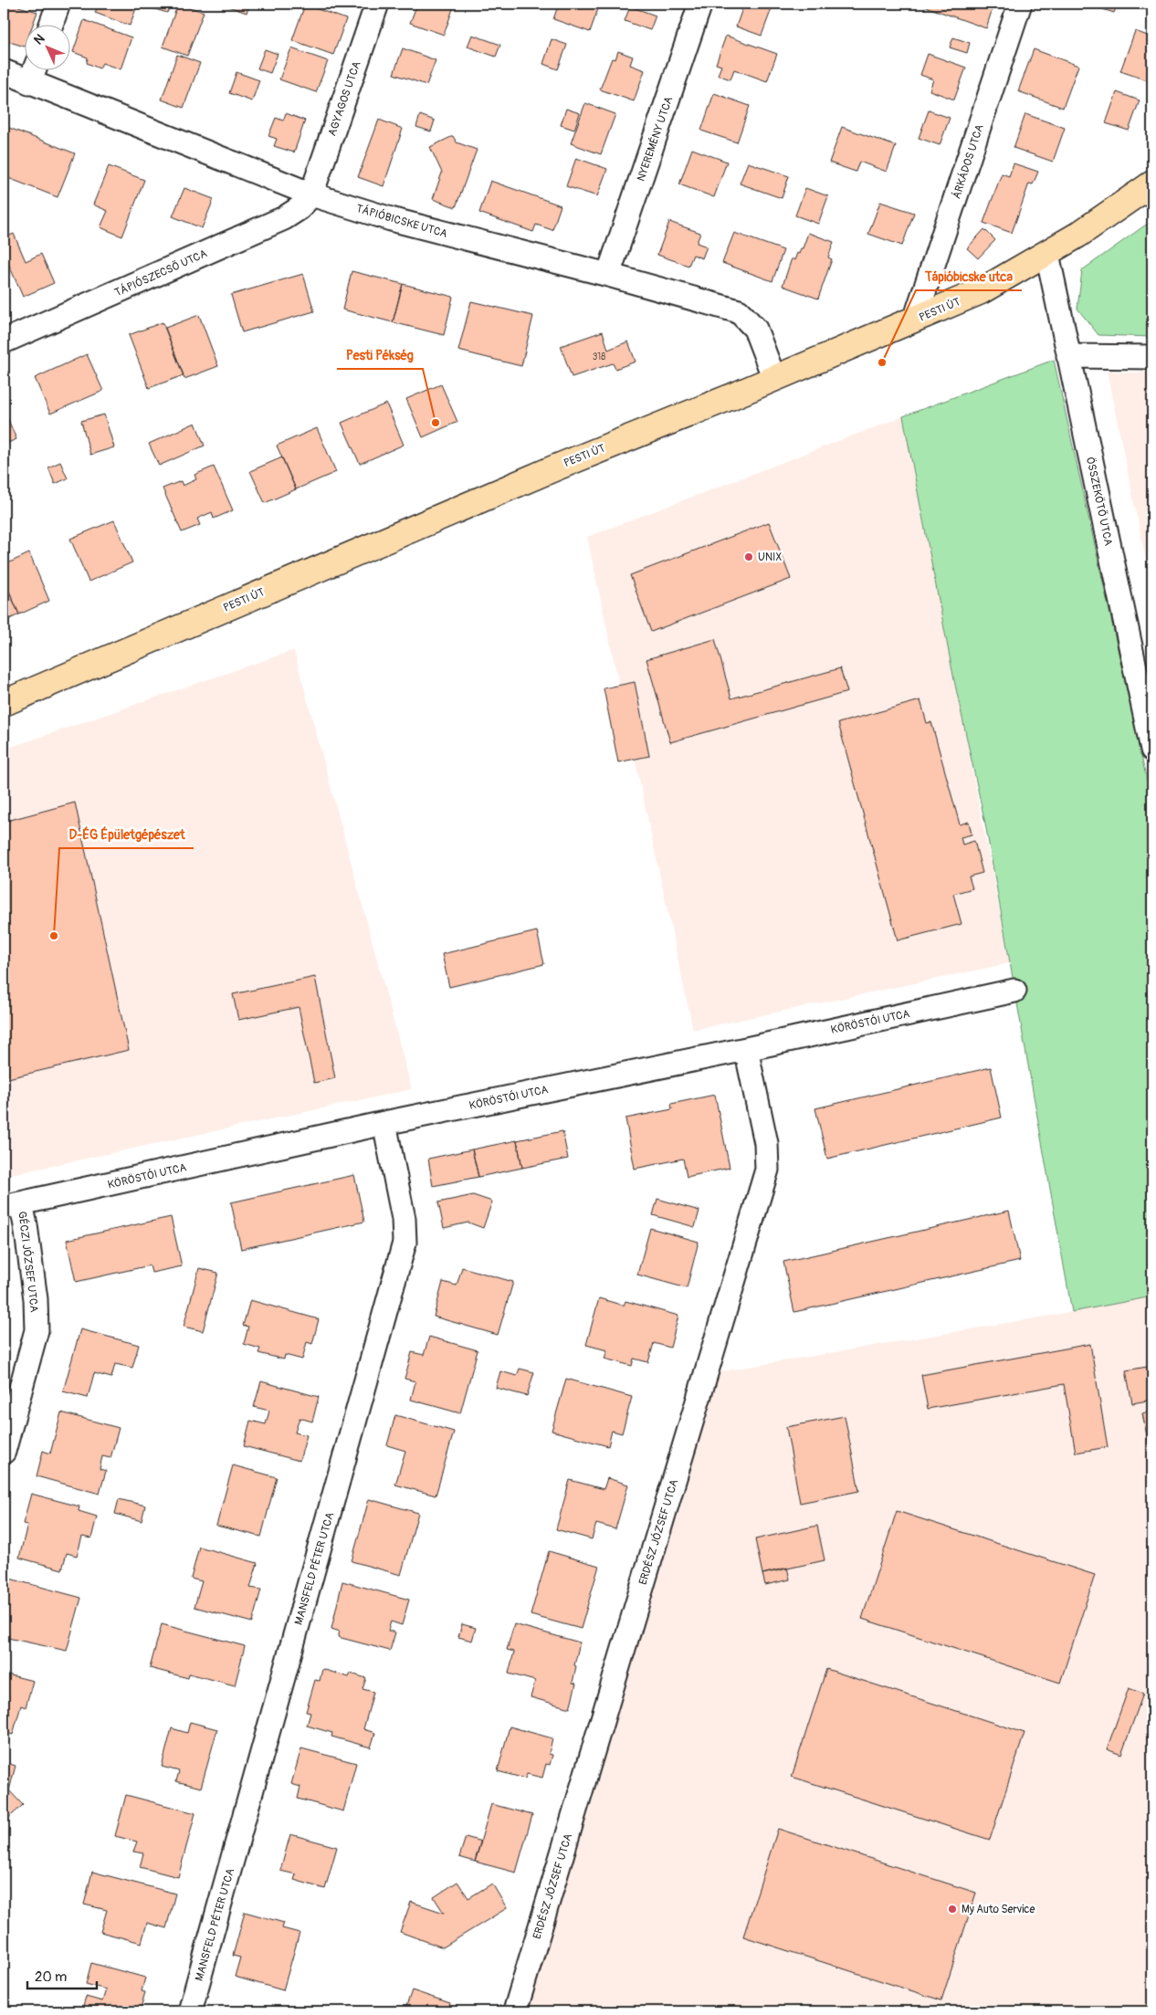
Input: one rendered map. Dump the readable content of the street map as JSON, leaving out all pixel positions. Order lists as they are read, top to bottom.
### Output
{
  "streets": {
    "main road": ["PESTI ÚT"],
    "street": [
      "AGYAGOS UTCA",
      "NYEREMÉNY UTCA",
      "ÁRKÁDOS UTCA",
      "TÁPIÓBICSKE UTCA",
      "TÁPIÓSZECSŐ UTCA",
      "ÖSSZEKÖTŐ UTCA",
      "KÖRÖSTÓI UTCA",
      "GÉCZI JÓZSEF UTCA",
      "ERDÉSZ JÓZSEF UTCA",
      "MANSFELD PÉTER UTCA"
    ]
  },
  "crossings": [
    ["AGYAGOS UTCA", "TÁPIÓBICSKE UTCA"],
    ["AGYAGOS UTCA", "TÁPIÓSZECSŐ UTCA"],
    ["NYEREMÉNY UTCA", "TÁPIÓBICSKE UTCA"],
    ["ÁRKÁDOS UTCA", "PESTI ÚT"],
    ["TÁPIÓBICSKE UTCA", "TÁPIÓSZECSŐ UTCA"],
    ["TÁPIÓBICSKE UTCA", "PESTI ÚT"],
    ["PESTI ÚT", "ÖSSZEKÖTŐ UTCA"],
    ["KÖRÖSTÓI UTCA", "GÉCZI JÓZSEF UTCA"],
    ["KÖRÖSTÓI UTCA", "ERDÉSZ JÓZSEF UTCA"],
    ["KÖRÖSTÓI UTCA", "MANSFELD PÉTER UTCA"]
  ],
  "places": [
    "Tápióbicske utca",
    "Pesti Pékség",
    "UNIX",
    "D-ÉG Épületgépészet",
    "My Auto Service"
  ],
  "house_numbers": ["318"],
  "scale_bar": "20 m",
  "north": "top left"
}
